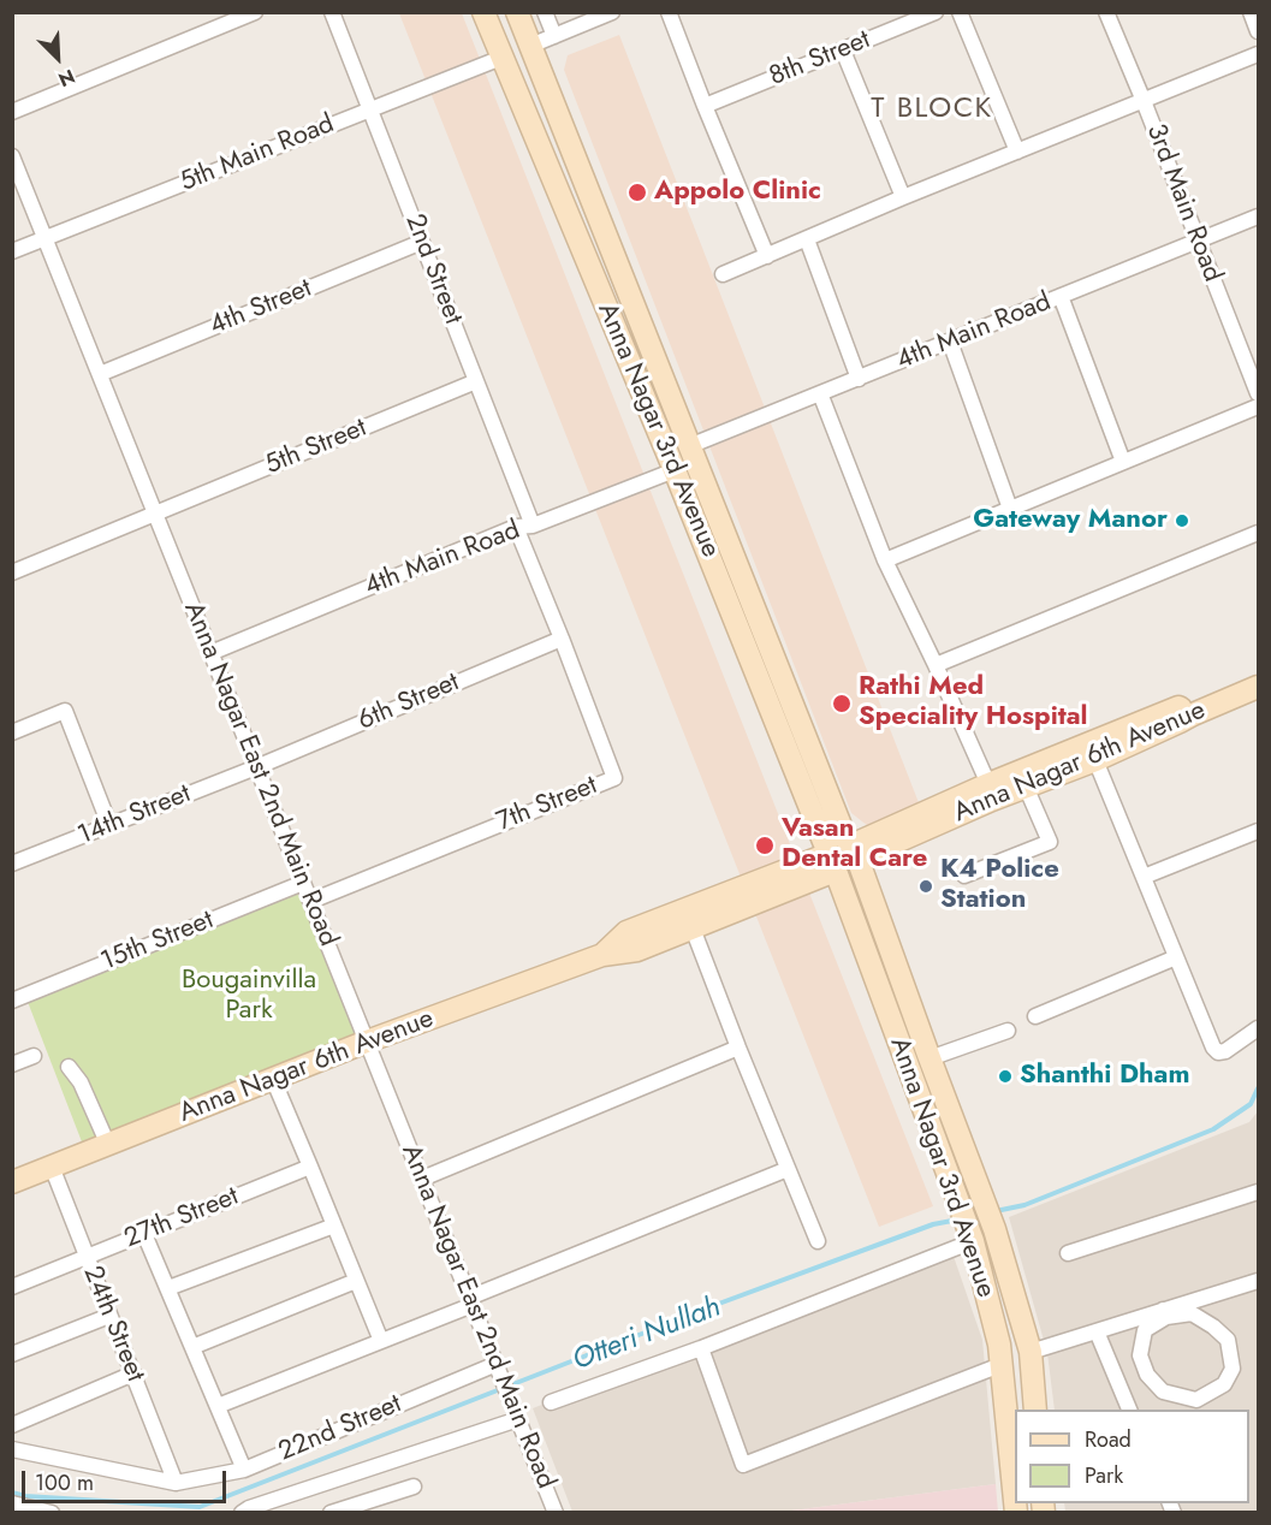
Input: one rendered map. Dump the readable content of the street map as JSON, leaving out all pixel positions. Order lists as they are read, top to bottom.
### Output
{
  "streets": {
    "main road": ["Anna Nagar 3rd Avenue", "Anna Nagar 6th Avenue"],
    "street": [
      "8th Street",
      "5th Main Road",
      "3rd Main Road",
      "2nd Street",
      "4th Street",
      "4th Main Road",
      "5th Street",
      "6th Street",
      "Anna Nagar East 2nd Main Road",
      "7th Street",
      "14th Street",
      "15th Street",
      "27th Street",
      "24th Street",
      "22nd Street"
    ]
  },
  "crossings": [
    ["5th Main Road", "2nd Street"],
    ["5th Main Road", "Anna Nagar 3rd Avenue"],
    ["5th Main Road", "Anna Nagar East 2nd Main Road"],
    ["3rd Main Road", "4th Main Road"],
    ["2nd Street", "4th Street"],
    ["2nd Street", "4th Main Road"],
    ["2nd Street", "5th Street"],
    ["4th Street", "Anna Nagar East 2nd Main Road"],
    ["4th Main Road", "Anna Nagar 3rd Avenue"],
    ["4th Main Road", "Anna Nagar East 2nd Main Road"],
    ["4th Main Road", "7th Street"],
    ["Anna Nagar 3rd Avenue", "Anna Nagar 6th Avenue"],
    ["5th Street", "Anna Nagar East 2nd Main Road"],
    ["6th Street", "Anna Nagar East 2nd Main Road"],
    ["6th Street", "7th Street"],
    ["6th Street", "14th Street"],
    ["Anna Nagar 6th Avenue", "Anna Nagar East 2nd Main Road"],
    ["Anna Nagar 6th Avenue", "24th Street"],
    ["Anna Nagar East 2nd Main Road", "7th Street"],
    ["Anna Nagar East 2nd Main Road", "14th Street"],
    ["Anna Nagar East 2nd Main Road", "15th Street"],
    ["Anna Nagar East 2nd Main Road", "22nd Street"],
    ["27th Street", "24th Street"],
    ["24th Street", "22nd Street"]
  ],
  "districts": ["T BLOCK"],
  "water": ["Otteri Nullah"],
  "parks": ["Bougainvilla Park"],
  "places": [
    "Appolo Clinic",
    "Gateway Manor",
    "Rathi Med Speciality Hospital",
    "Vasan Dental Care",
    "K4 Police Station",
    "Shanthi Dham"
  ],
  "legend": ["Road", "Park"],
  "scale_bar": "100 m",
  "north": "bottom right"
}
